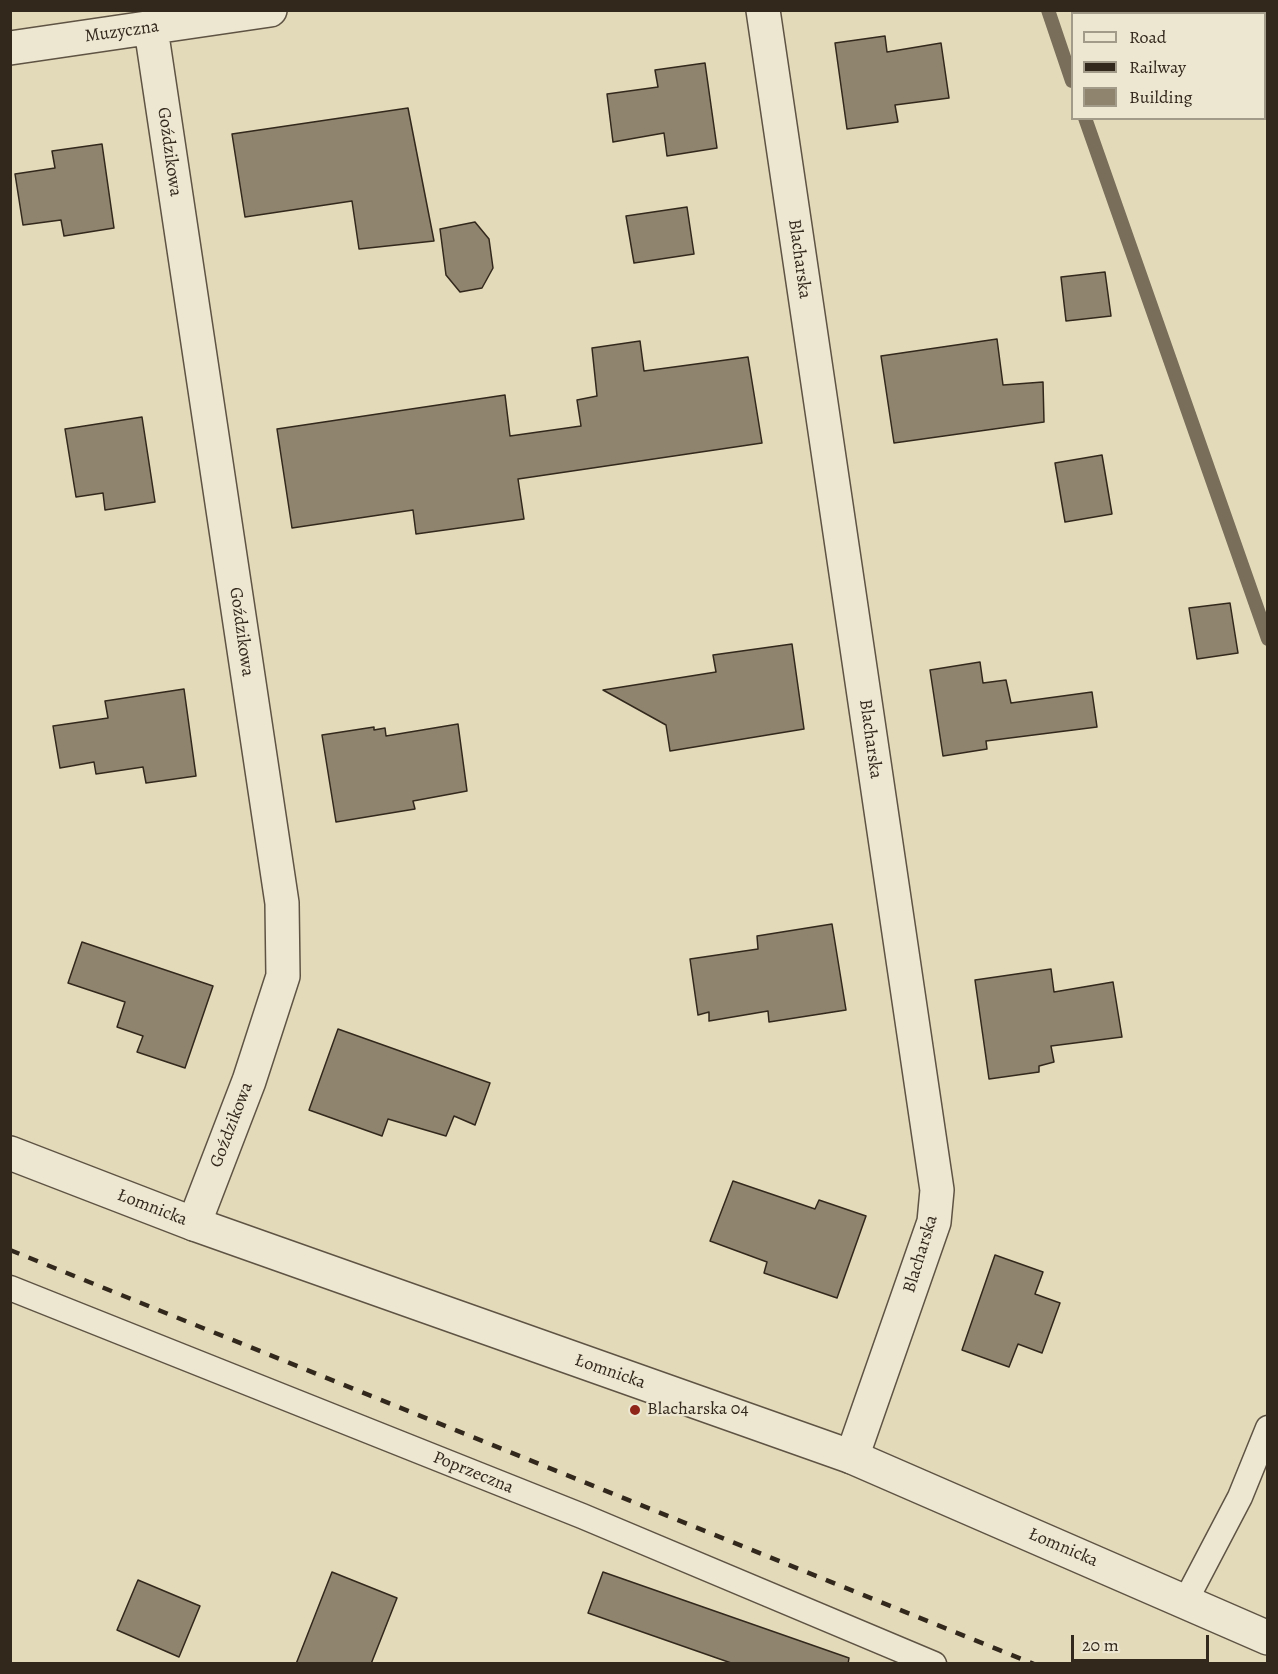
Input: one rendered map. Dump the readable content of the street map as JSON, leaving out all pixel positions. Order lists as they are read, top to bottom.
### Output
{
  "streets": {
    "street": [
      "Muzyczna",
      "Goździkowa",
      "Blacharska",
      "Łomnicka"
    ],
    "lane": ["Poprzeczna"]
  },
  "crossings": [
    ["Muzyczna", "Goździkowa"],
    ["Goździkowa", "Łomnicka"],
    ["Blacharska", "Łomnicka"]
  ],
  "places": ["Blacharska 04"],
  "legend": ["Road", "Railway", "Building"],
  "scale_bar": "20 m"
}
